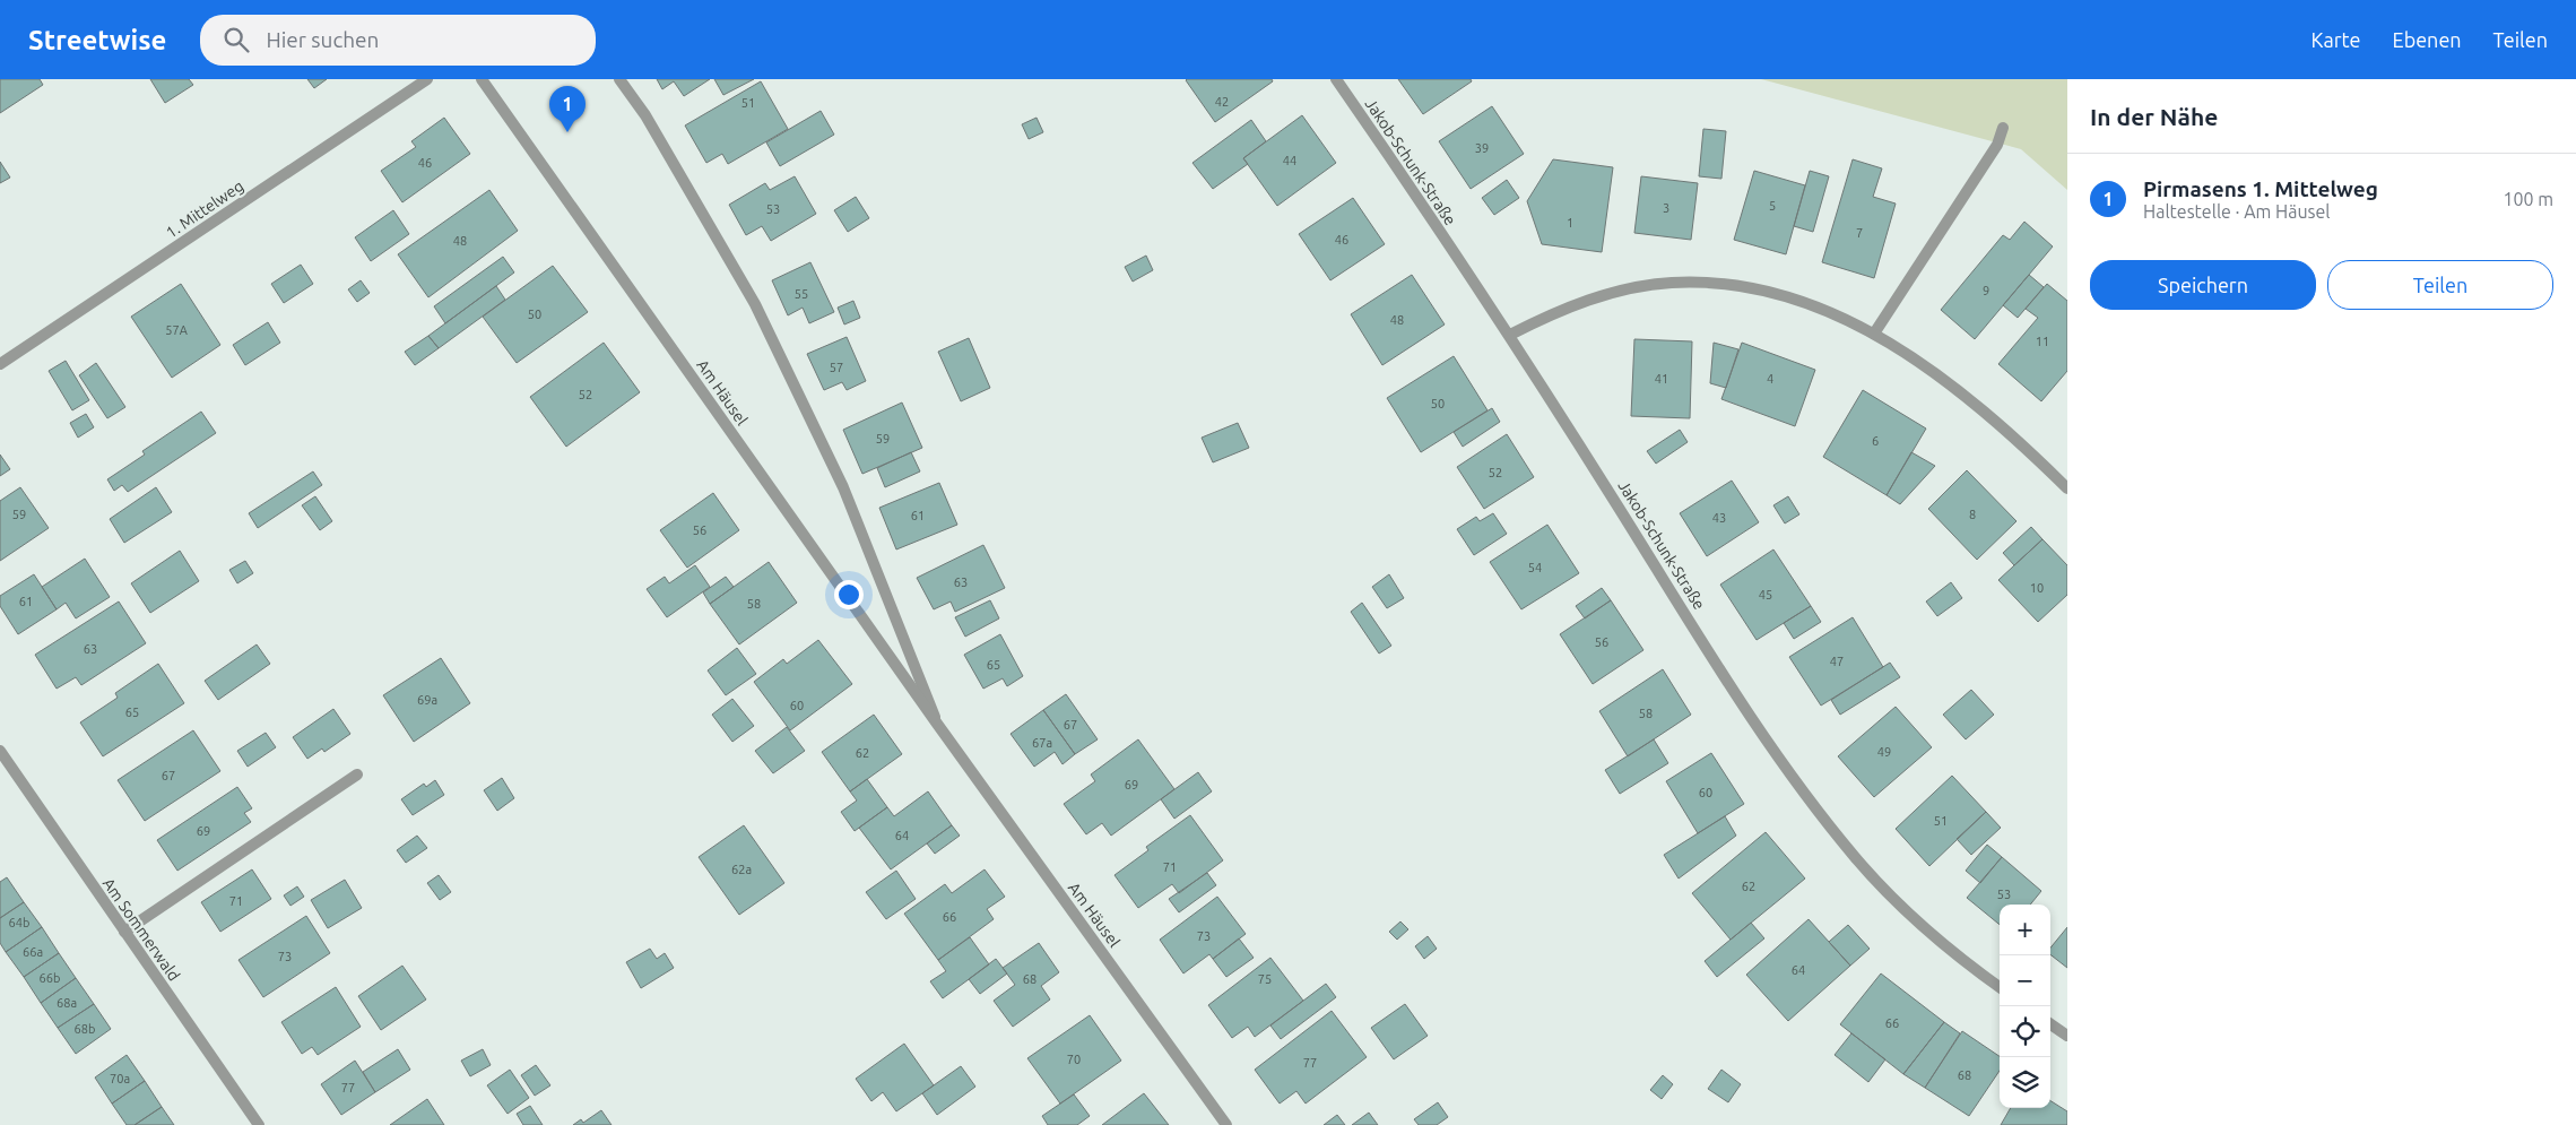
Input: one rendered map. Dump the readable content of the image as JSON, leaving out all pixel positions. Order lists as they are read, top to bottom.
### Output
{
  "streets": {
    "street": [
      "Jakob-Schunk-Straße",
      "1. Mittelweg",
      "Am Häusel",
      "Am Sommerwald"
    ]
  },
  "house_numbers": [
    "42",
    "51",
    "39",
    "44",
    "46",
    "5",
    "3",
    "53",
    "1",
    "7",
    "46",
    "48",
    "9",
    "55",
    "50",
    "48",
    "57A",
    "11",
    "57",
    "41",
    "4",
    "52",
    "50",
    "59",
    "6",
    "52",
    "59",
    "8",
    "61",
    "43",
    "56",
    "54",
    "63",
    "10",
    "45",
    "61",
    "58",
    "56",
    "63",
    "47",
    "65",
    "69a",
    "60",
    "65",
    "58",
    "67",
    "67a",
    "49",
    "62",
    "67",
    "69",
    "60",
    "51",
    "69",
    "64",
    "71",
    "62a",
    "62",
    "53",
    "71",
    "66",
    "64b",
    "73",
    "66a",
    "73",
    "64",
    "66b",
    "68",
    "75",
    "68a",
    "66",
    "68b",
    "70",
    "77",
    "68",
    "70a",
    "77"
  ],
  "page": {
    "header": "Streetwise",
    "search": "Hier suchen",
    "nav": ["Karte", "Ebenen", "Teilen"],
    "heading": "In der Nähe",
    "pins": "1",
    "list": [
      {
        "mark": "1",
        "name": "Pirmasens 1. Mittelweg",
        "note": "Haltestelle · Am Häusel",
        "value": "100 m"
      }
    ],
    "buttons": ["Speichern", "Teilen"],
    "map_buttons": ["+", "−"]
  }
}
